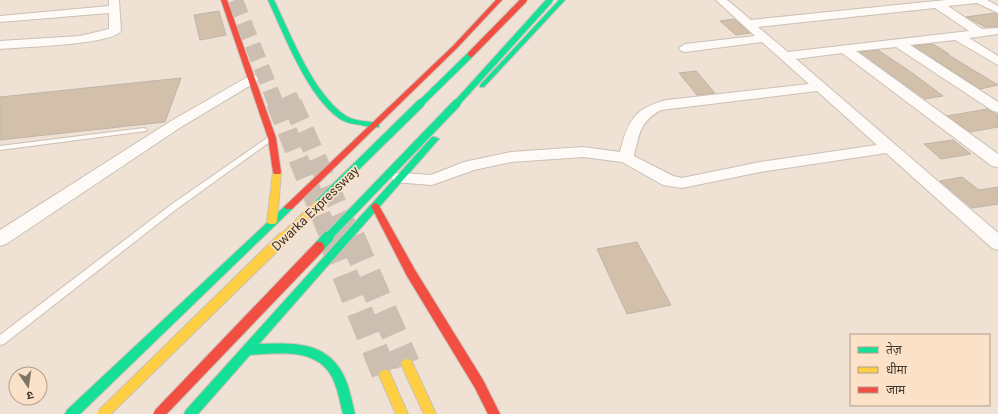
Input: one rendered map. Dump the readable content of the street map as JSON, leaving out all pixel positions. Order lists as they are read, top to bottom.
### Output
{
  "streets": {
    "main road": ["Dwarka Expressway"]
  },
  "legend": ["तेज़", "धीमा", "जाम"],
  "north": "bottom"
}
